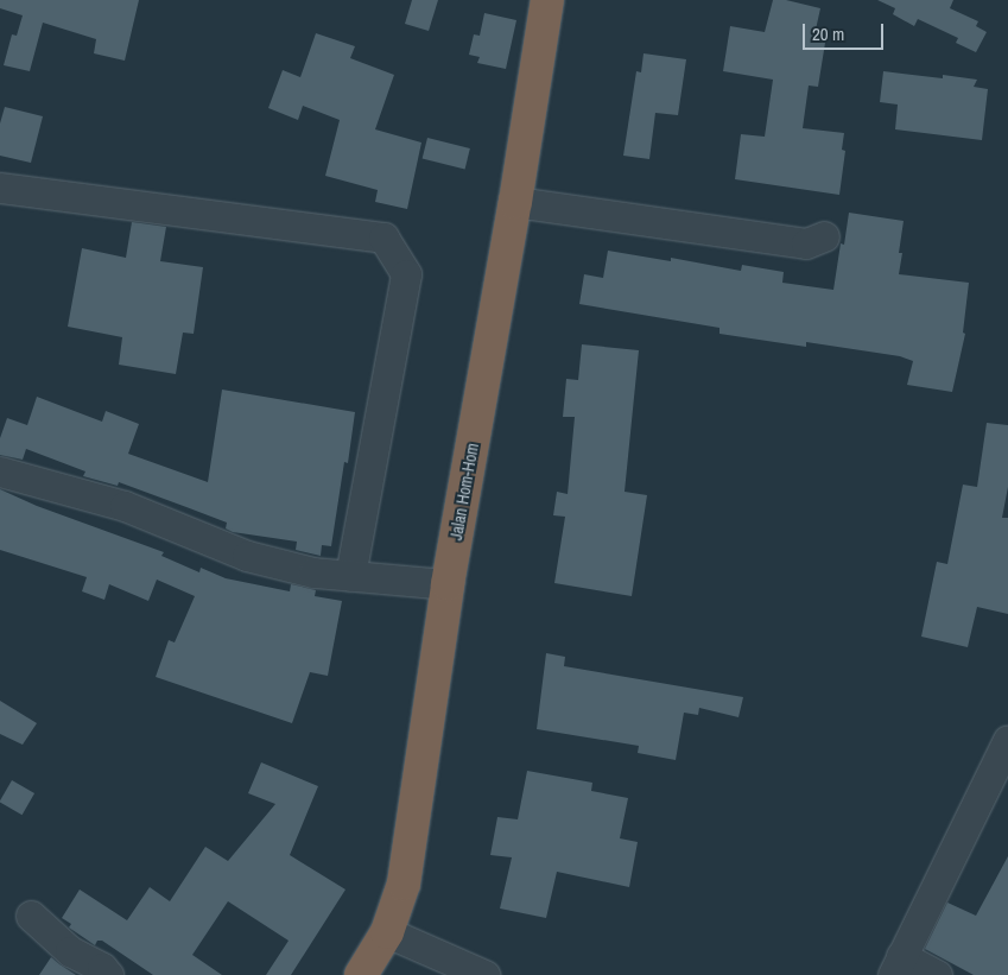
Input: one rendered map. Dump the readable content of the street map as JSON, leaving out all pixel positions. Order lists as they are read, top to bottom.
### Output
{
  "streets": {
    "highway": ["Jalan Hom-Hom"]
  },
  "scale_bar": "20 m"
}
